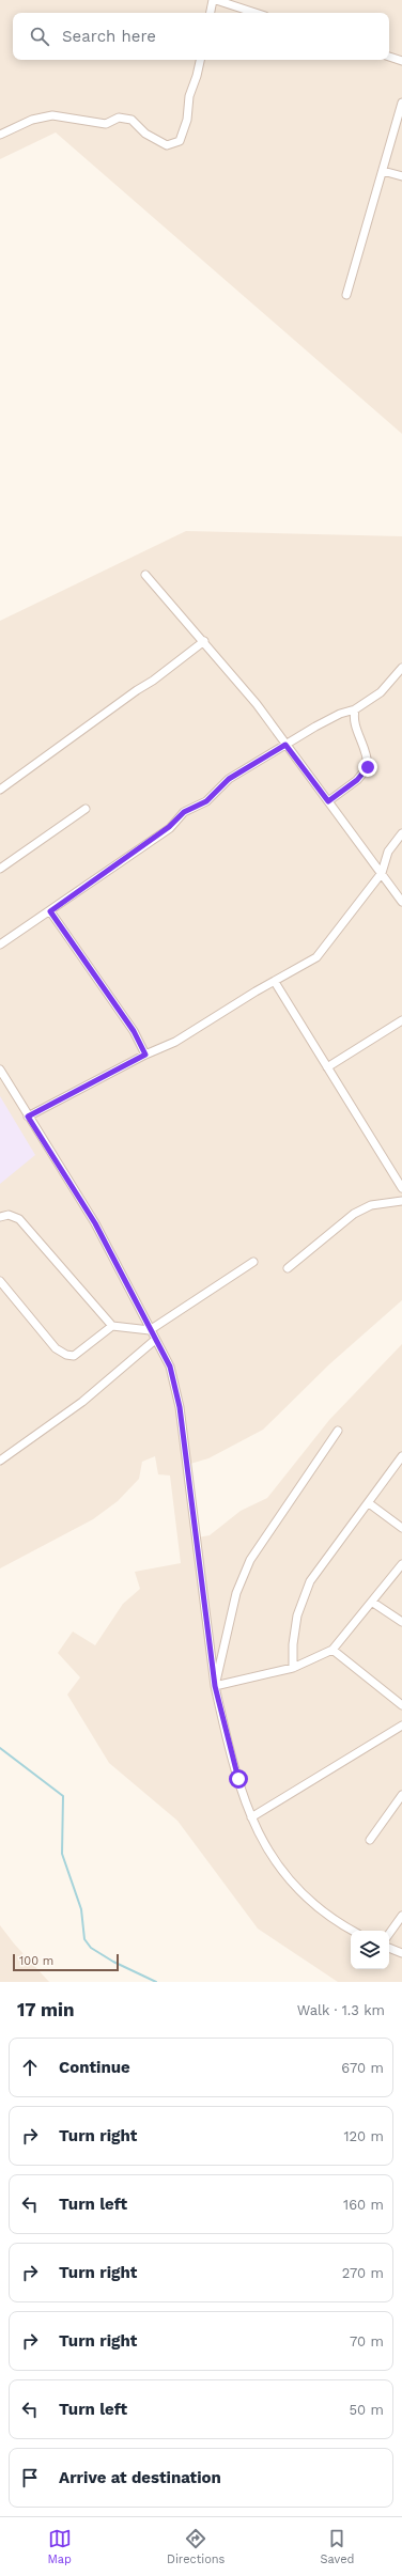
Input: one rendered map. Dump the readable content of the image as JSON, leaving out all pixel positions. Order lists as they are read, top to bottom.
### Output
{
  "scale_bar": "100 m",
  "page": {
    "search": "Search here",
    "scale": "100 m",
    "heading": ["17 min", "Walk · 1.3 km"],
    "list": [
      ["Continue", "670 m"],
      ["Turn right", "120 m"],
      ["Turn left", "160 m"],
      ["Turn right", "270 m"],
      ["Turn right", "70 m"],
      ["Turn left", "50 m"],
      "Arrive at destination"
    ],
    "nav": ["Map", "Directions", "Saved"]
  }
}
